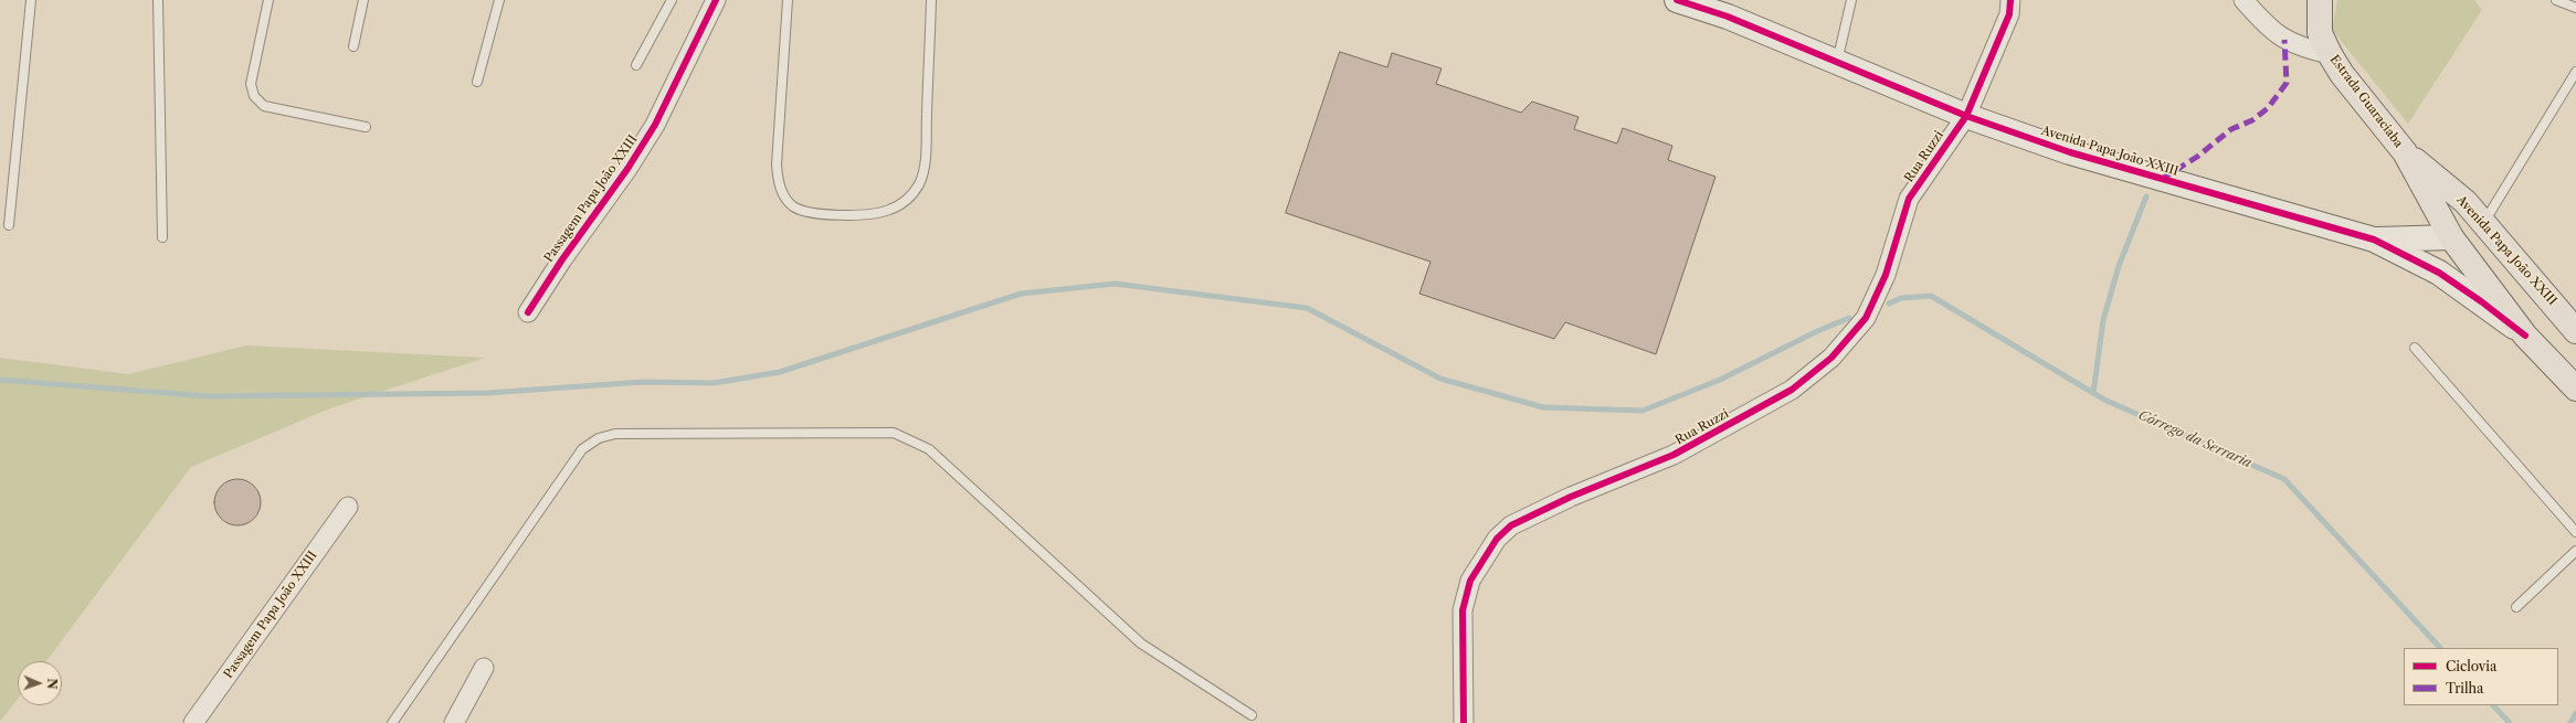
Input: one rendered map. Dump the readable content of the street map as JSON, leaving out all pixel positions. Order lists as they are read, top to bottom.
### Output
{
  "streets": {
    "main road": ["Estrada Guaraciaba", "Avenida Papa João XXIII"],
    "street": ["Rua Ruzzi", "Passagem Papa João XXIII"]
  },
  "crossings": [
    ["Estrada Guaraciaba", "Avenida Papa João XXIII"],
    ["Avenida Papa João XXIII", "Rua Ruzzi"]
  ],
  "water": ["Córrego da Serraria"],
  "legend": ["Ciclovia", "Trilha"],
  "north": "right"
}
